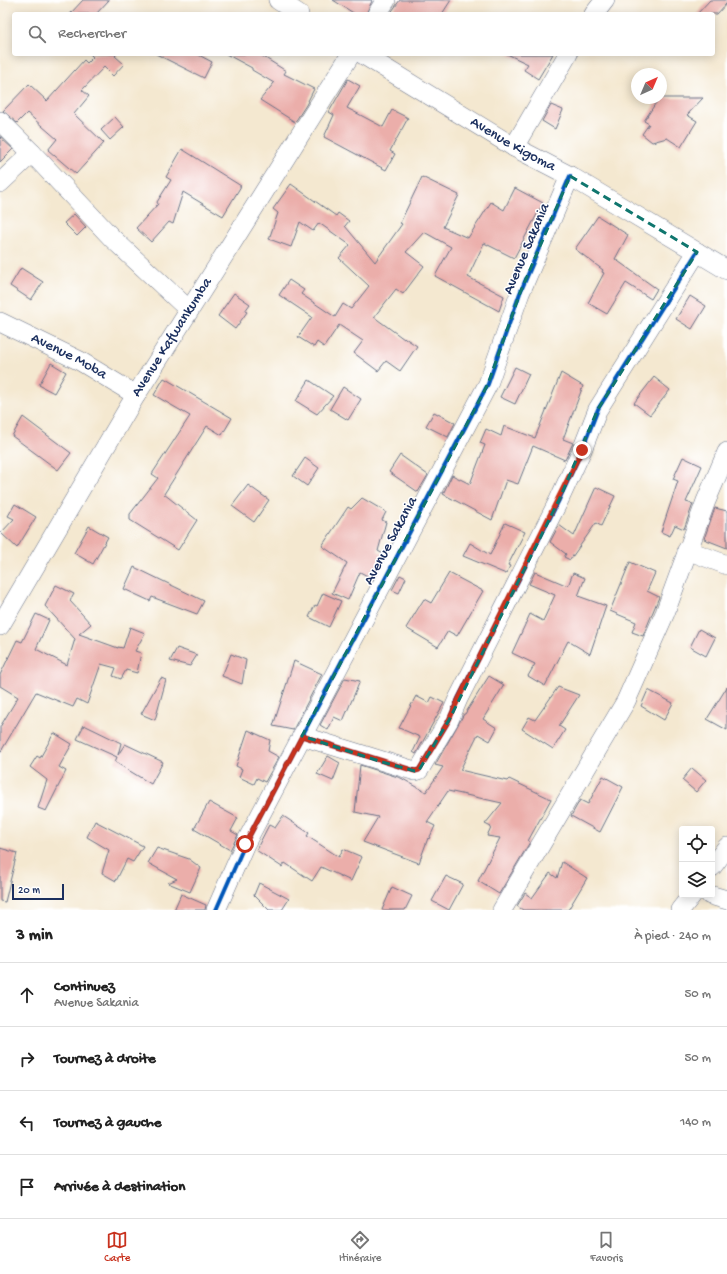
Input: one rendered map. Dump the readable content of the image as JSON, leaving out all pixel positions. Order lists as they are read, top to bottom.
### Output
{
  "streets": {
    "street": [
      "Avenue Kigoma",
      "Avenue Sakania",
      "Avenue Kafwankumba",
      "Avenue Moba"
    ]
  },
  "crossings": [
    ["Avenue Kigoma", "Avenue Sakania"],
    ["Avenue Kafwankumba", "Avenue Moba"]
  ],
  "scale_bar": "20 m",
  "north": "top right",
  "page": {
    "search": "Rechercher",
    "scale": "20 m",
    "heading": ["3 min", "À pied · 240 m"],
    "list": [
      ["Continuez", "Avenue Sakania", "50 m"],
      ["Tournez à droite", "50 m"],
      ["Tournez à gauche", "140 m"],
      "Arrivée à destination"
    ],
    "nav": ["Carte", "Itinéraire", "Favoris"]
  }
}
